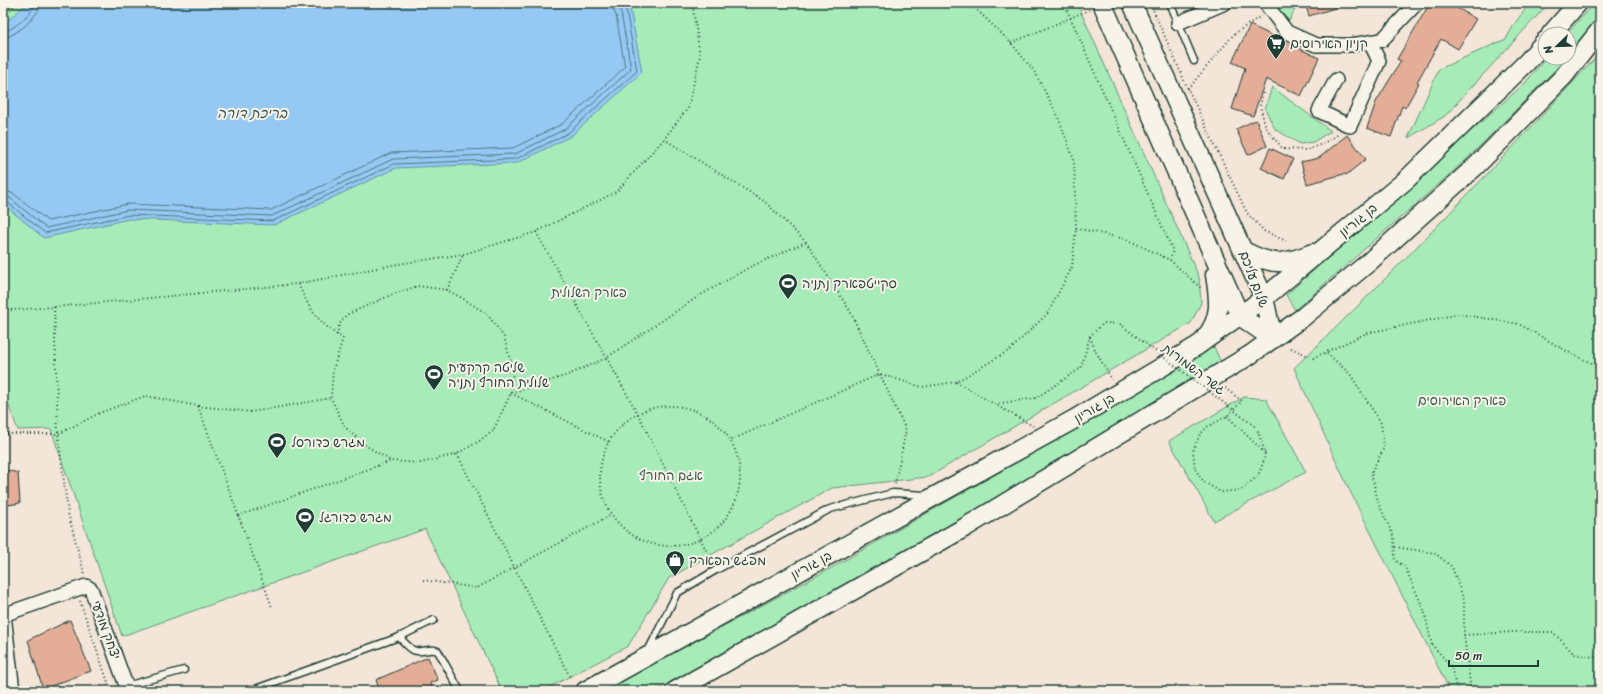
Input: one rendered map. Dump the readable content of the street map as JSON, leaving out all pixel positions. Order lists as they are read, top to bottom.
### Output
{
  "streets": {
    "main road": ["בן גוריון", "שלום עליכם"],
    "street": ["יצחק מודעי"],
    "path": ["גשר השמורות"]
  },
  "crossings": [
    ["בן גוריון", "שלום עליכם"]
  ],
  "water": ["בריכת דורה"],
  "parks": ["פארק השלולית", "פארק האירוסים", "אגם החורף"],
  "places": {
    "supermarket": ["קניון האירוסים"],
    "sports": [
      "סקייטפארק נתניה",
      "שליטה קרקעית שלולית החורף נתניה",
      "מגרש כדורסל",
      "מגרש כדורגל"
    ],
    "shop": ["מפגש הפארק"]
  },
  "scale_bar": "50 m",
  "north": "bottom left"
}
